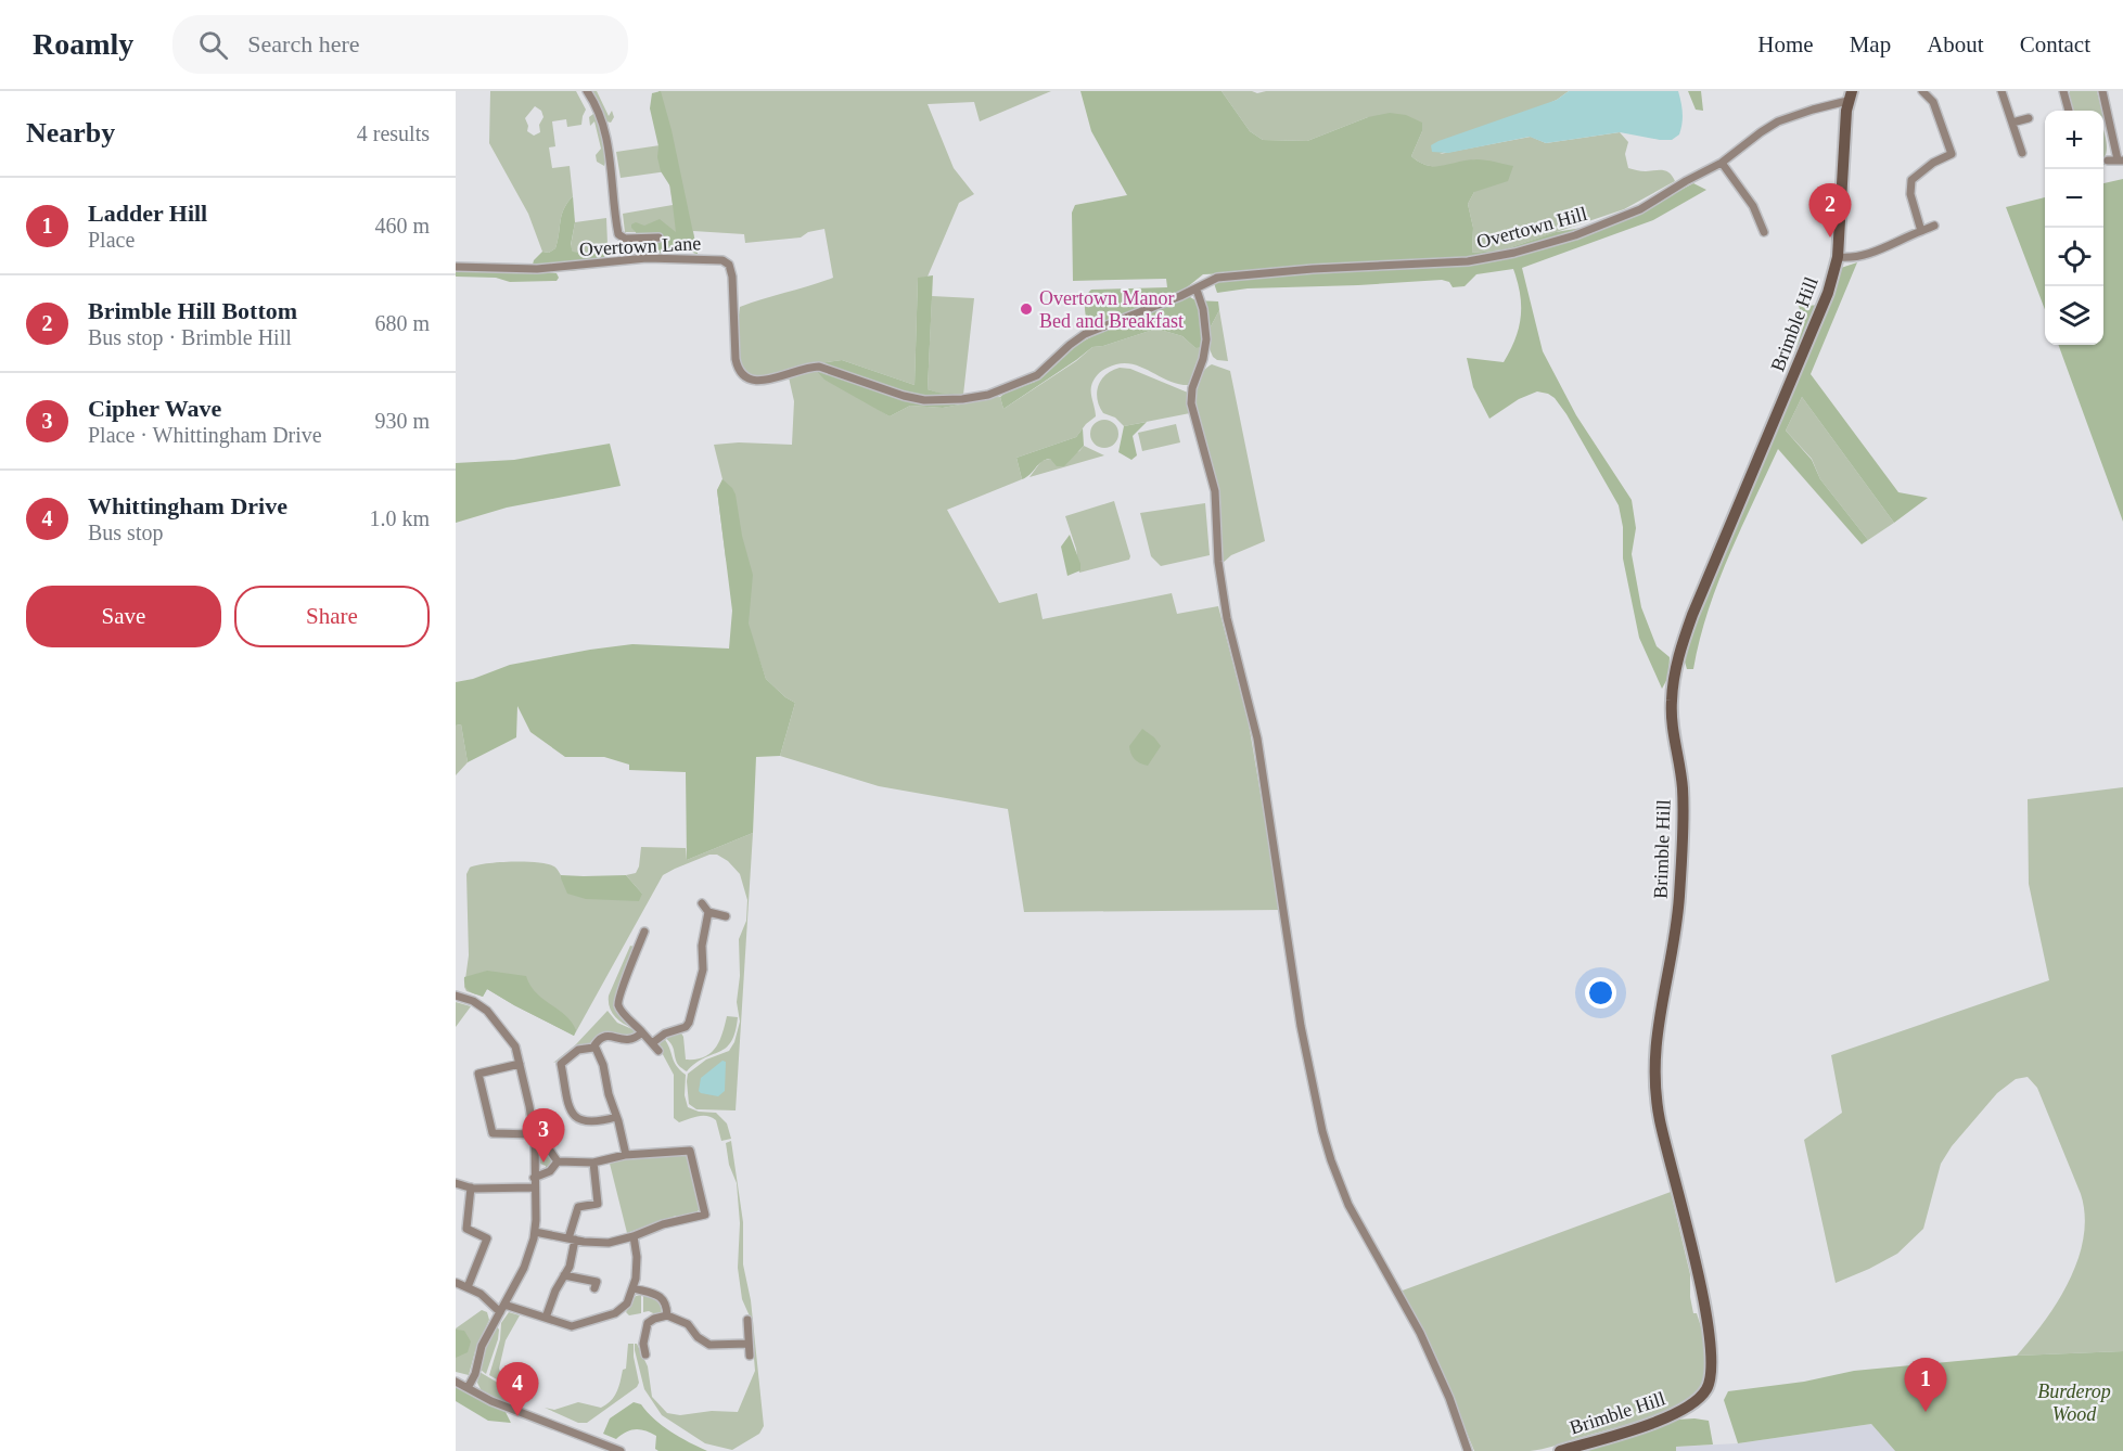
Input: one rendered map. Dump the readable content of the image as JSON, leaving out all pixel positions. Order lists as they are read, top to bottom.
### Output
{
  "streets": {
    "main road": ["Brimble Hill"],
    "street": ["Overtown Hill", "Overtown Lane"]
  },
  "crossings": [
    ["Overtown Hill", "Overtown Lane"],
    ["Overtown Hill", "Brimble Hill"]
  ],
  "parks": ["Burderop Wood"],
  "places": ["Overtown Manor Bed and Breakfast"],
  "page": {
    "header": "Roamly",
    "search": "Search here",
    "nav": [
      "Home",
      "Map",
      "About",
      "Contact"
    ],
    "heading": ["Nearby", "4 results"],
    "map_buttons": ["+", "−"],
    "list": [
      {
        "mark": "1",
        "name": "Ladder Hill",
        "note": "Place",
        "value": "460 m"
      },
      {
        "mark": "2",
        "name": "Brimble Hill Bottom",
        "note": "Bus stop · Brimble Hill",
        "value": "680 m"
      },
      {
        "mark": "3",
        "name": "Cipher Wave",
        "note": "Place · Whittingham Drive",
        "value": "930 m"
      },
      {
        "mark": "4",
        "name": "Whittingham Drive",
        "note": "Bus stop",
        "value": "1.0 km"
      }
    ],
    "pins": [
      "2",
      "3",
      "1",
      "4"
    ],
    "buttons": ["Save", "Share"]
  }
}
